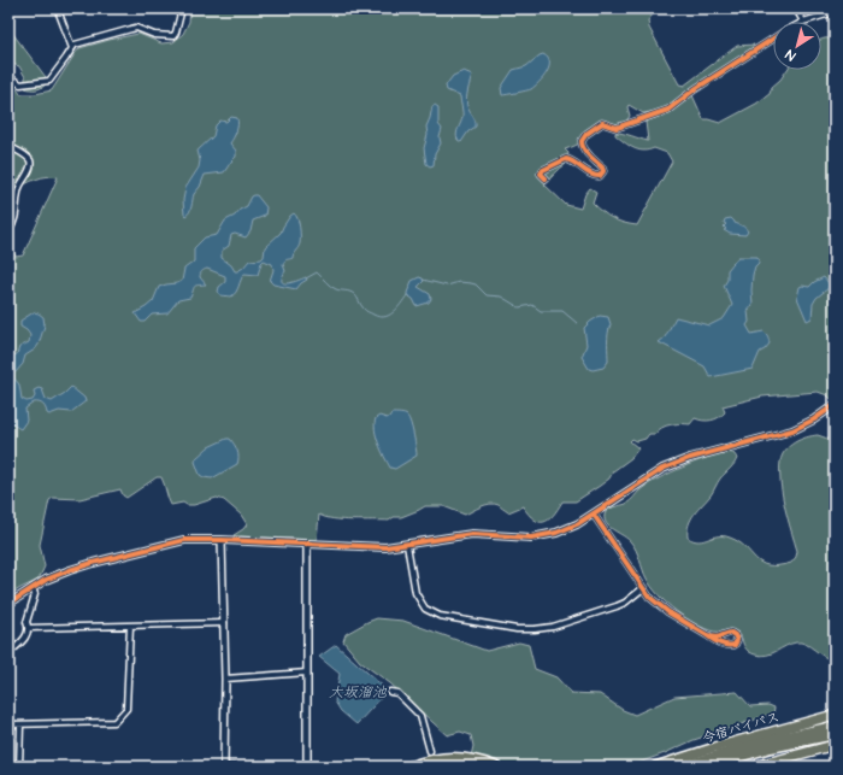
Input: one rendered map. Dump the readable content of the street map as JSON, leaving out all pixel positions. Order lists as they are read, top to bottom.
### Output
{
  "streets": {
    "highway": ["今宿バイパス"]
  },
  "water": ["大坂溜池"],
  "north": "bottom left"
}
